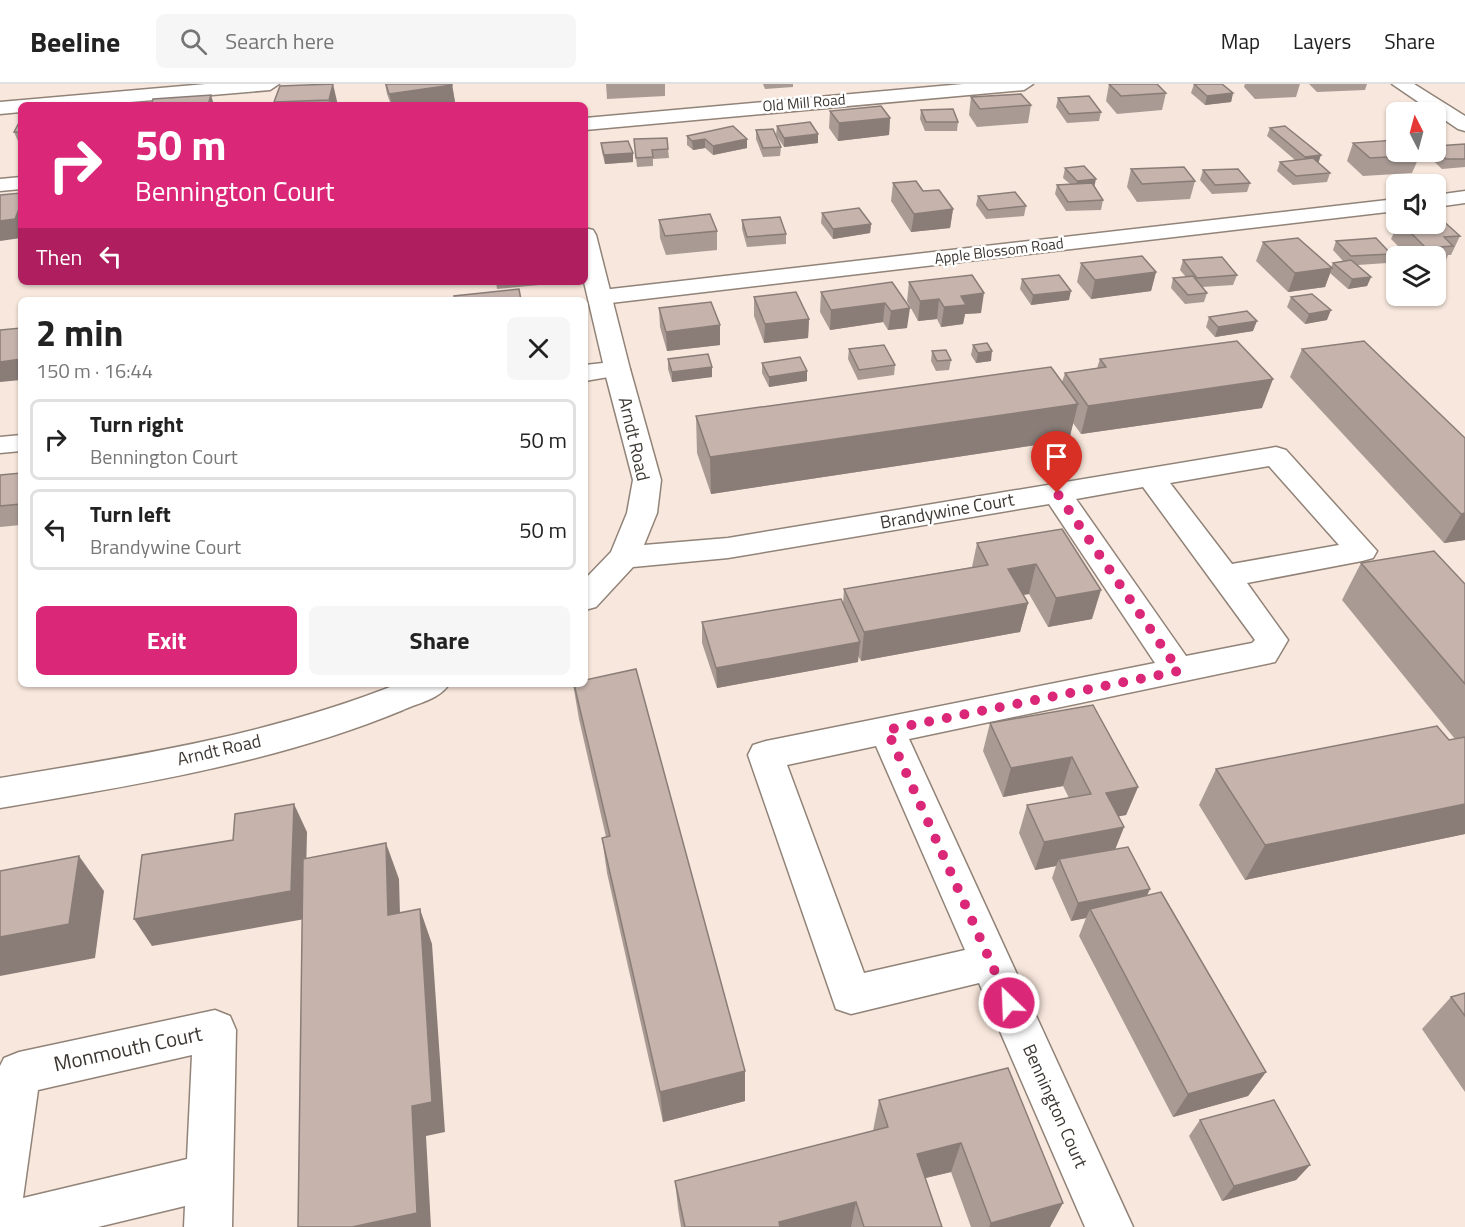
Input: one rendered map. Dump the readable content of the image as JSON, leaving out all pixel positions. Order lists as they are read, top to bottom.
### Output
{
  "streets": {
    "street": [
      "Old Mill Road",
      "Apple Blossom Road",
      "Arndt Road",
      "Brandywine Court",
      "Monmouth Court",
      "Bennington Court"
    ]
  },
  "crossings": [
    ["Apple Blossom Road", "Arndt Road"],
    ["Arndt Road", "Brandywine Court"]
  ],
  "north": "top",
  "page": {
    "header": "Beeline",
    "search": "Search here",
    "nav": ["Map", "Layers", "Share"],
    "turn": ["50 m", "Bennington Court"],
    "then": "Then",
    "heading": ["2 min", "150 m · 16:44"],
    "list": [
      {
        "name": "Turn right",
        "note": "Bennington Court",
        "value": "50 m"
      },
      {
        "name": "Turn left",
        "note": "Brandywine Court",
        "value": "50 m"
      }
    ],
    "buttons": ["Exit", "Share"]
  }
}
